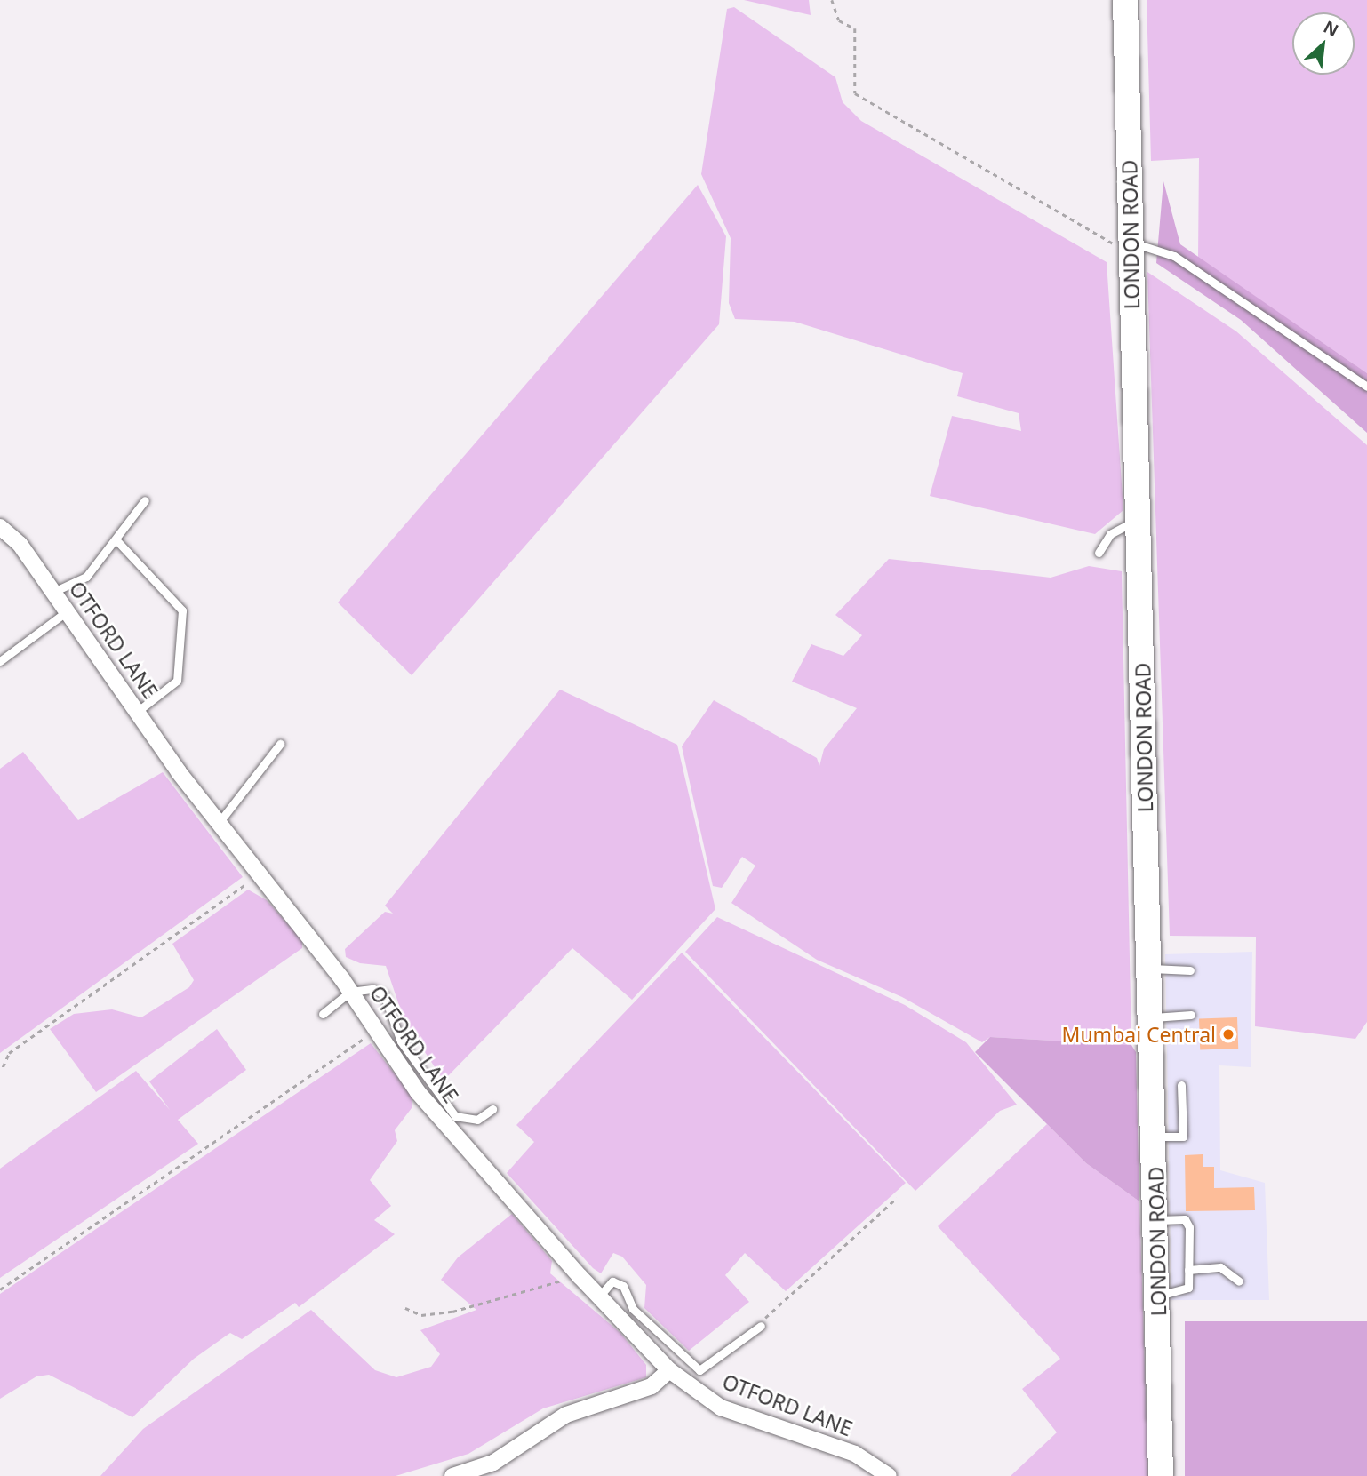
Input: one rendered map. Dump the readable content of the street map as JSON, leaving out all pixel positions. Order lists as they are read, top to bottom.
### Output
{
  "streets": {
    "main road": ["LONDON ROAD"],
    "street": ["OTFORD LANE"]
  },
  "places": ["Mumbai Central"],
  "north": "top right"
}
